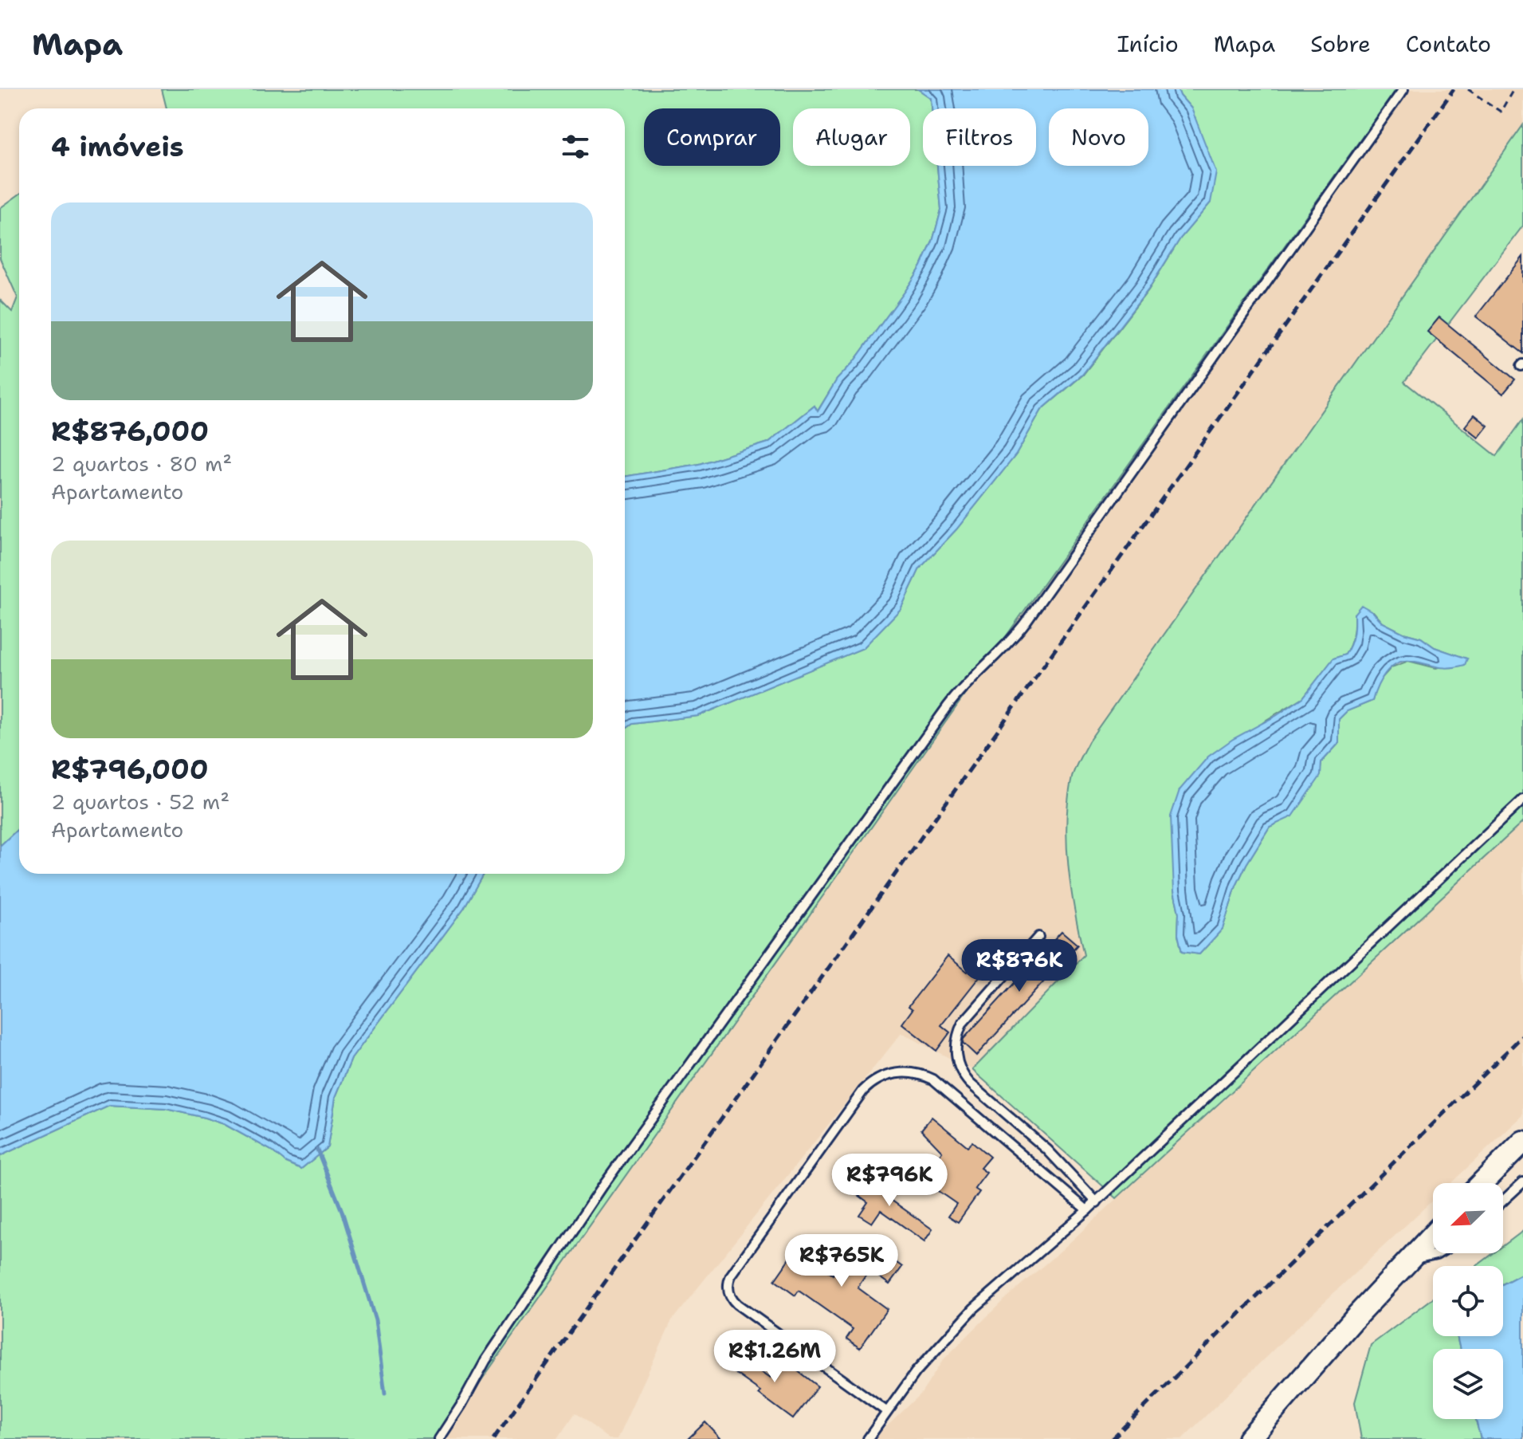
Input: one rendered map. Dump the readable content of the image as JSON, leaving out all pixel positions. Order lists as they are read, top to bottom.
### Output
{
  "north": "bottom left",
  "page": {
    "header": "Mapa",
    "nav": [
      "Início",
      "Mapa",
      "Sobre",
      "Contato"
    ],
    "chip": [
      "Comprar",
      "Alugar",
      "Filtros",
      "Novo"
    ],
    "heading": "4 imóveis",
    "list": [
      {
        "name": "R$876,000",
        "note": "2 quartos · 80 m² · Apartamento"
      },
      {
        "name": "R$796,000",
        "note": "2 quartos · 52 m² · Apartamento"
      }
    ],
    "price": [
      "R$876K",
      "R$796K",
      "R$765K",
      "R$1.26M"
    ]
  }
}
